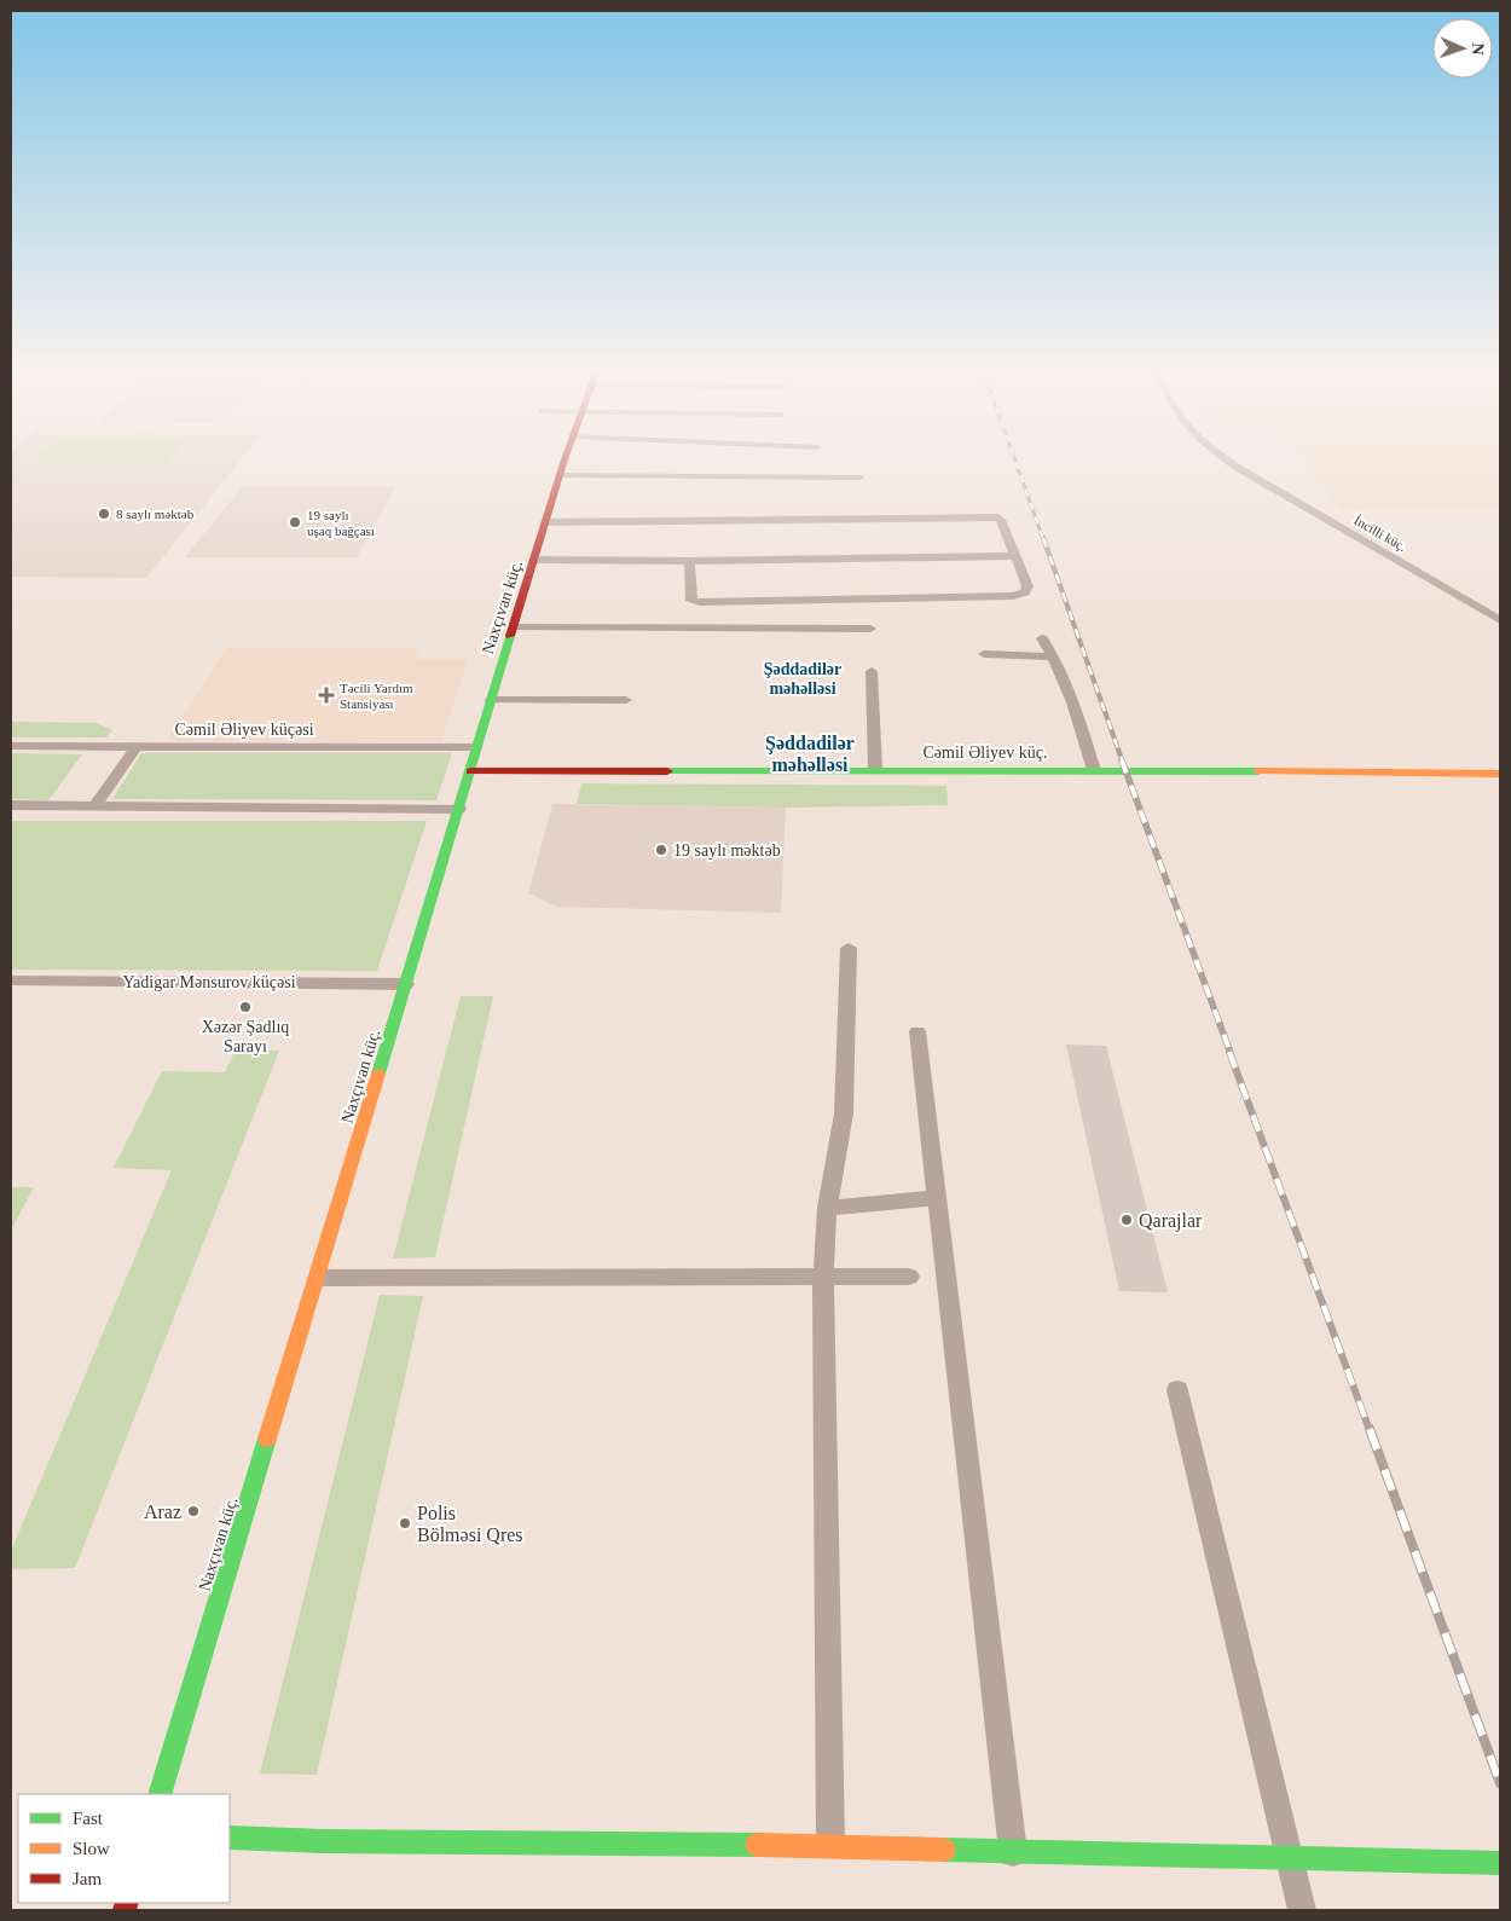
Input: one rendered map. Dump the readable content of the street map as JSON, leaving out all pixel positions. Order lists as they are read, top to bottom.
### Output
{
  "streets": {
    "street": [
      "İncilli küç.",
      "Naxçıvan küç.",
      "Cəmil Əliyev küçəsi",
      "Cəmil Əliyev küç.",
      "Yadigar Mənsurov küçəsi"
    ]
  },
  "crossings": [
    ["Naxçıvan küç.", "Cəmil Əliyev küçəsi"],
    ["Naxçıvan küç.", "Cəmil Əliyev küç."],
    ["Naxçıvan küç.", "Yadigar Mənsurov küçəsi"]
  ],
  "districts": ["Şəddadilər məhəlləsi", "Şəddadilər məhəlləsi"],
  "places": {
    "other": [
      "8 saylı məktəb",
      "19 saylı uşaq bağçası",
      "19 saylı məktəb",
      "Xəzər Şadlıq Sarayı",
      "Qarajlar",
      "Araz",
      "Polis Bölməsi Qres"
    ],
    "health": ["Təcili Yardım Stansiyası"]
  },
  "legend": ["Fast", "Slow", "Jam"],
  "north": "right"
}
